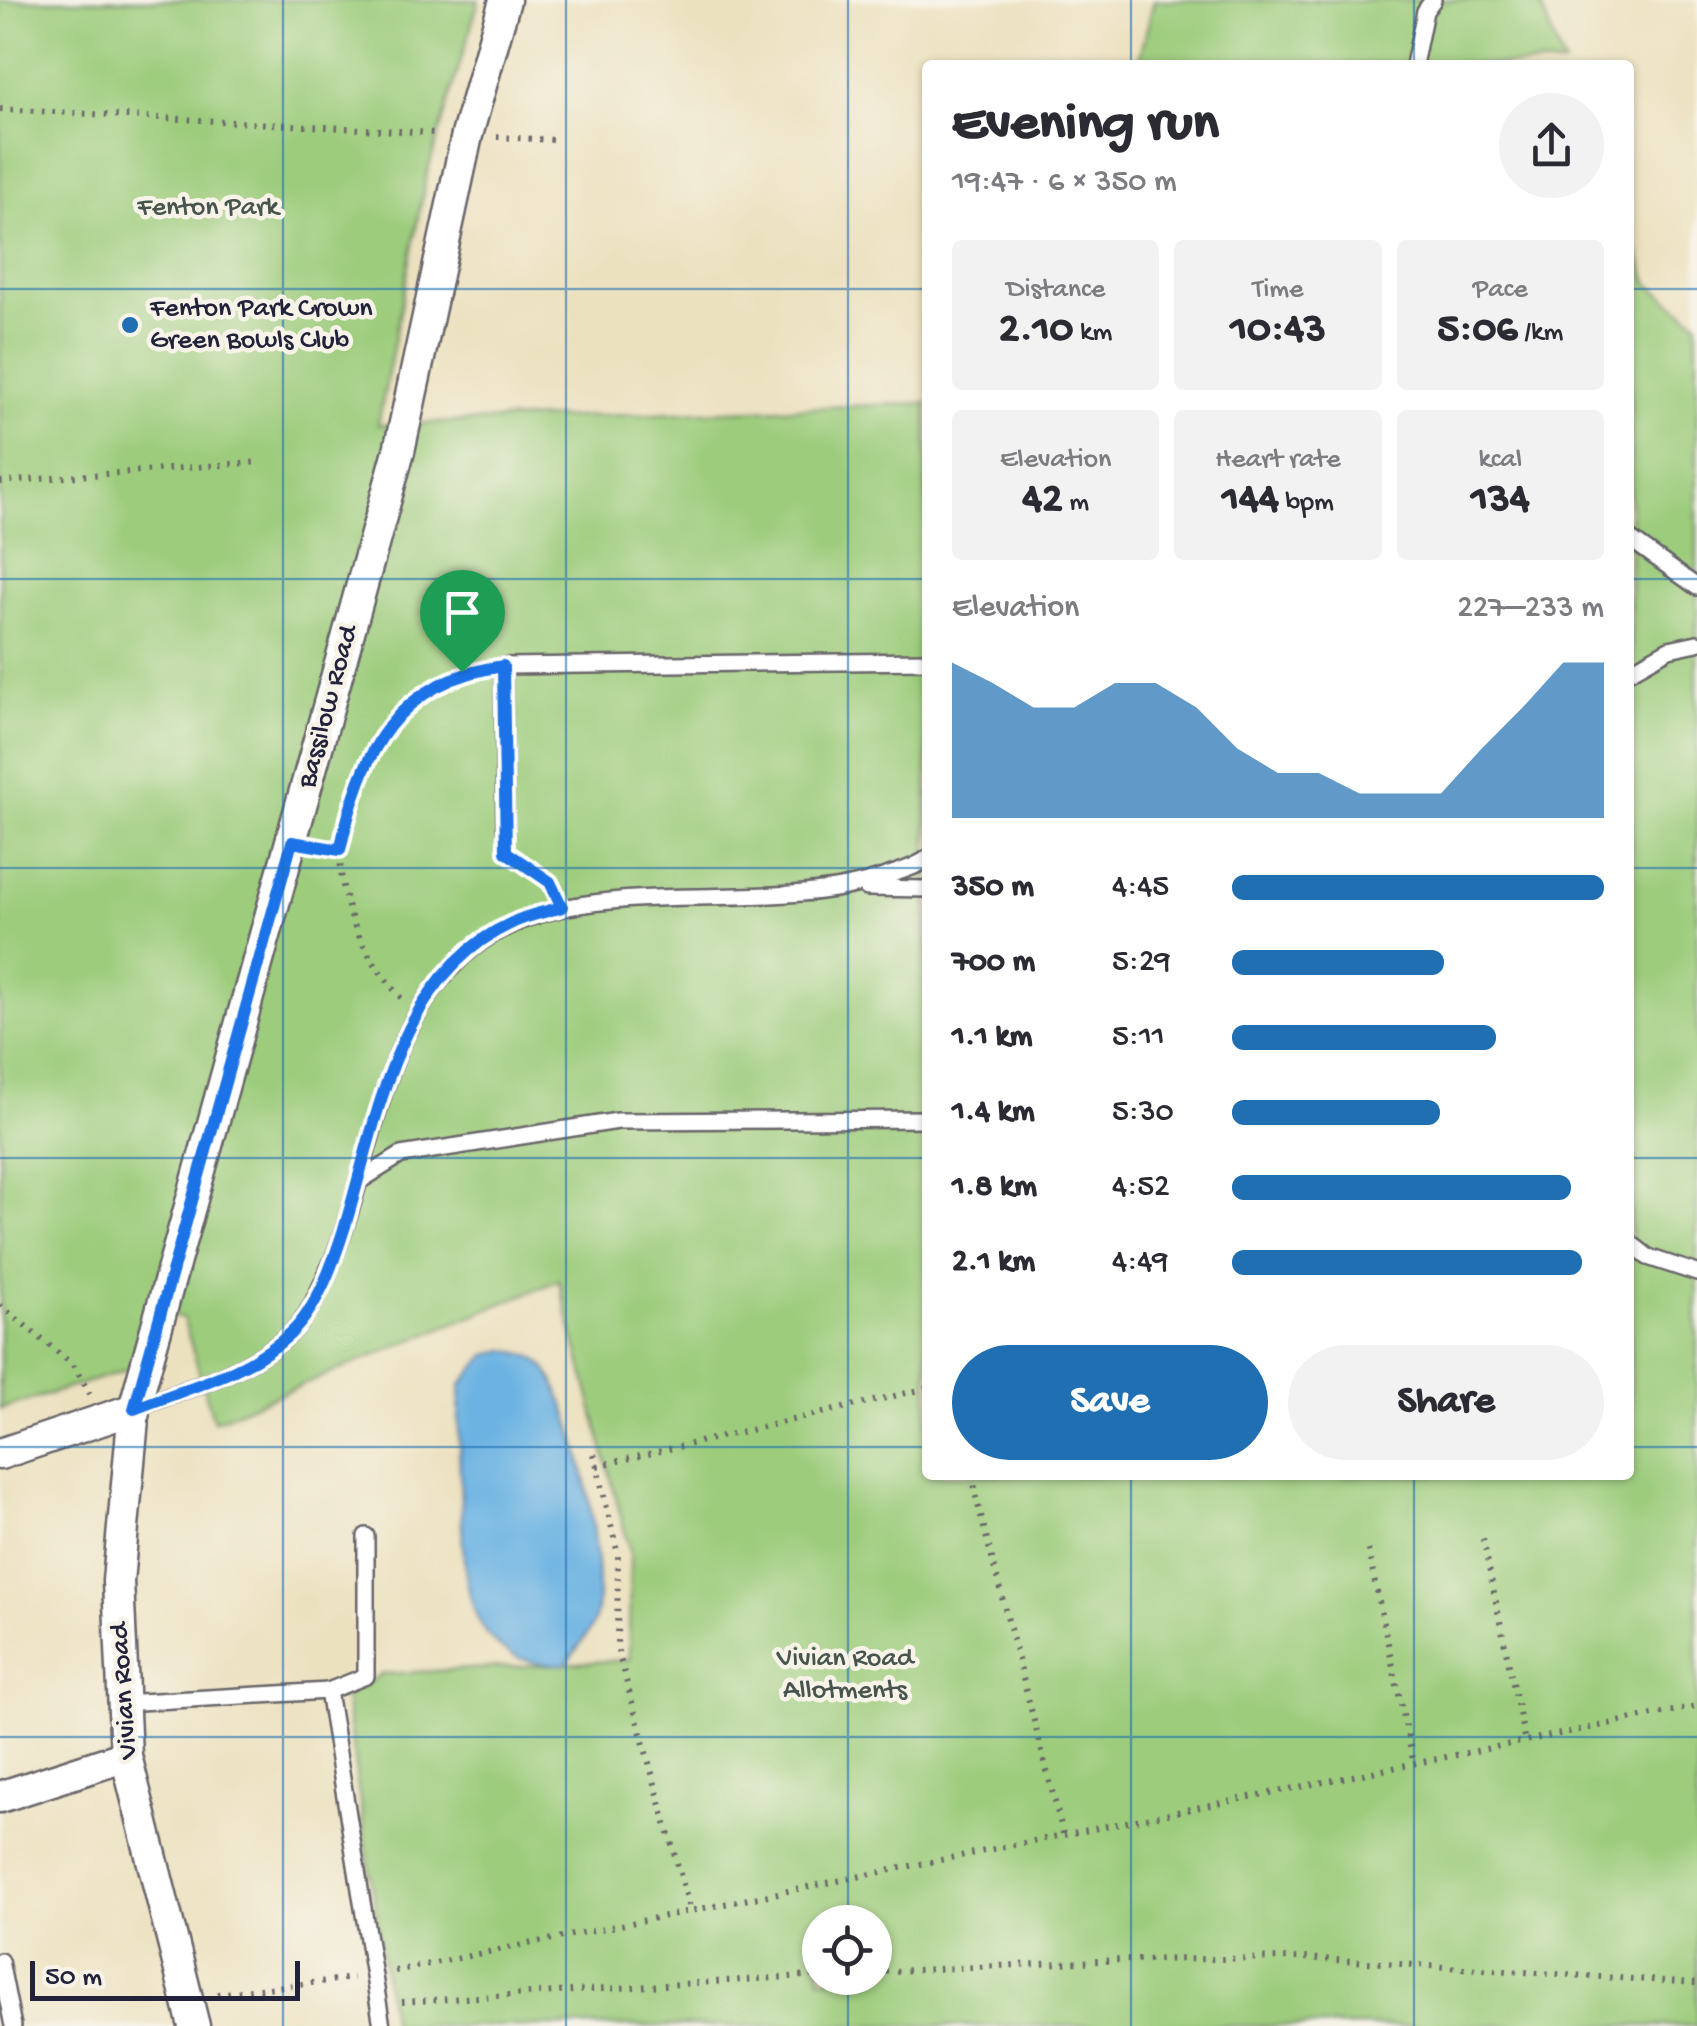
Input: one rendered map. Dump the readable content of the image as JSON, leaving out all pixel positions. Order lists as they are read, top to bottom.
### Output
{
  "streets": {
    "street": ["Bassilow Road", "Vivian Road"]
  },
  "crossings": [
    ["Bassilow Road", "Vivian Road"]
  ],
  "parks": ["Fenton Park", "Vivian Road Allotments"],
  "places": ["Fenton Park Crown Green Bowls Club"],
  "scale_bar": "50 m",
  "page": {
    "heading": ["Evening run", "19:47 · 6 × 350 m"],
    "stats": [
      ["Distance", "2.10 km"],
      ["Time", "10:43"],
      ["Pace", "5:06 /km"],
      ["Elevation", "42 m"],
      ["Heart rate", "144 bpm"],
      ["kcal", "134"]
    ],
    "chart": ["Elevation", "227–233 m"],
    "list": [
      {
        "name": "350 m",
        "note": "4:45"
      },
      {
        "name": "700 m",
        "note": "5:29"
      },
      {
        "name": "1.1 km",
        "note": "5:11"
      },
      {
        "name": "1.4 km",
        "note": "5:30"
      },
      {
        "name": "1.8 km",
        "note": "4:52"
      },
      {
        "name": "2.1 km",
        "note": "4:49"
      }
    ],
    "buttons": ["Save", "Share"],
    "scale": "50 m"
  }
}
